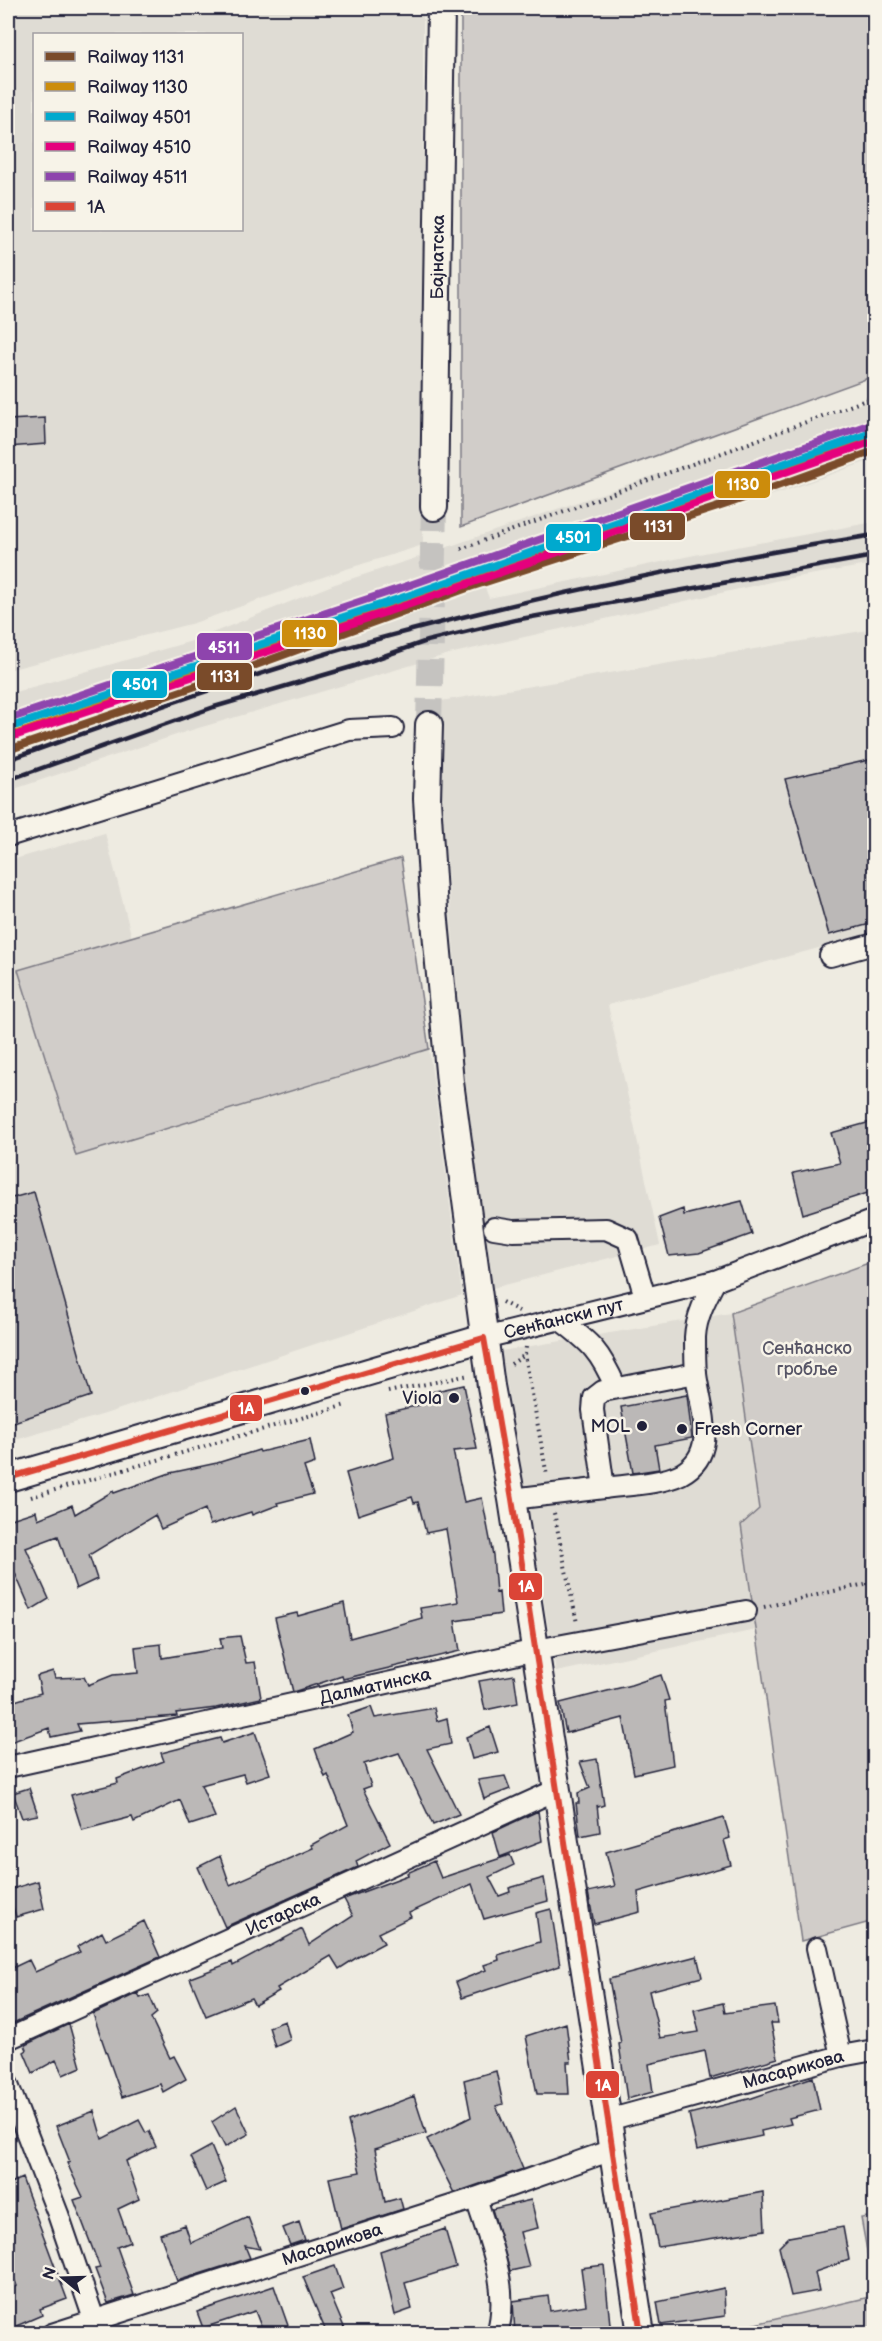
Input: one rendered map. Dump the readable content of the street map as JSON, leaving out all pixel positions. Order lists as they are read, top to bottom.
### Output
{
  "streets": {
    "main road": ["Бајнатска", "Сенћански пут"],
    "street": ["Далматинска", "Истарска", "Масарикова"]
  },
  "parks": ["Сенћанско гробље"],
  "places": ["Viola", "MOL", "Fresh Corner"],
  "lines": [
    "rail line 4511",
    "rail line 4501",
    "rail line 1130",
    "rail line 4510",
    "rail line 1131",
    "transit line 1A"
  ],
  "legend": [
    "Railway 1131",
    "Railway 1130",
    "Railway 4501",
    "Railway 4510",
    "Railway 4511",
    "1A"
  ],
  "north": "left"
}
